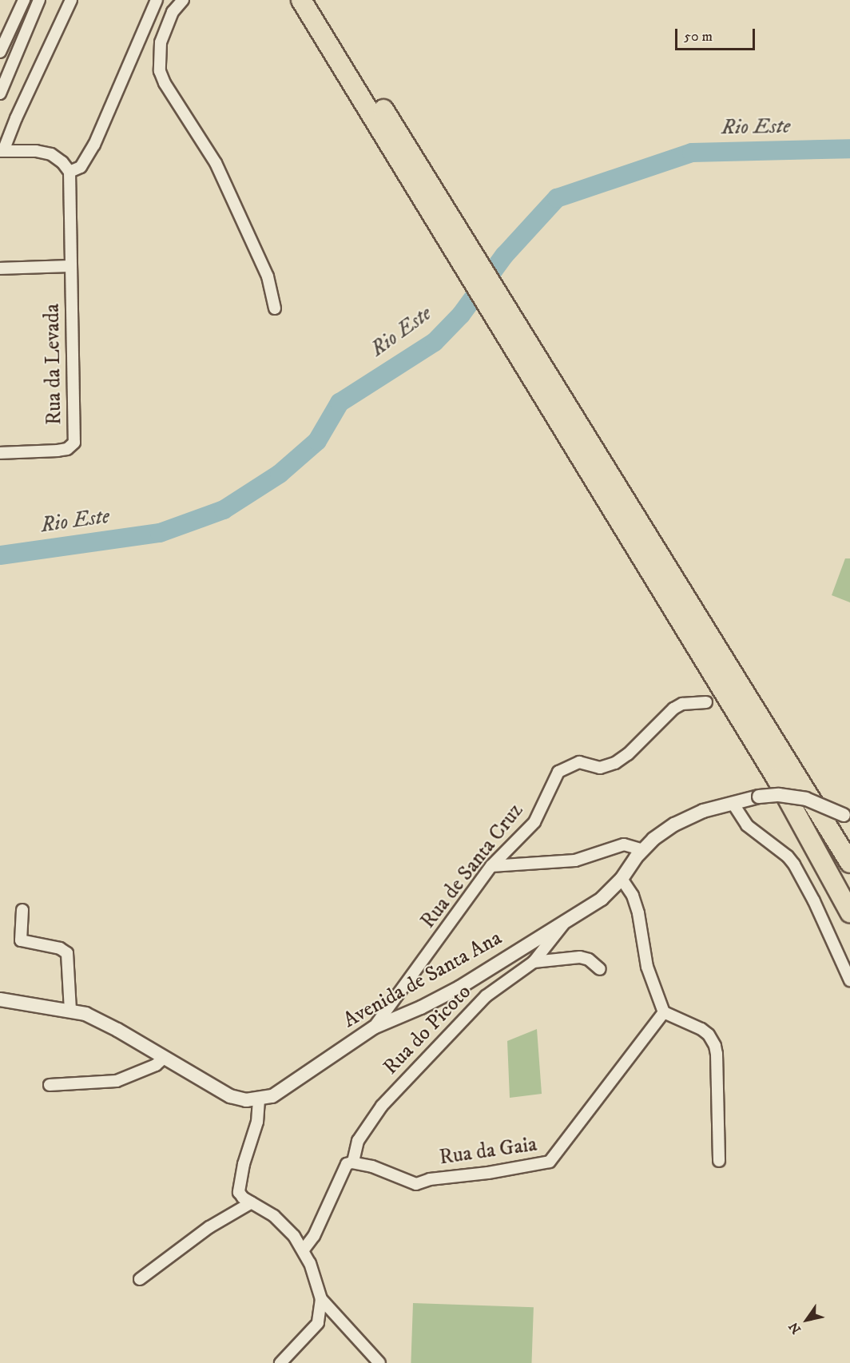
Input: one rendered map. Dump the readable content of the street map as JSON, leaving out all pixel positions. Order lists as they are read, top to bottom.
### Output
{
  "streets": {
    "street": [
      "Rua da Levada",
      "Rua de Santa Cruz",
      "Avenida de Santa Ana",
      "Rua do Picoto",
      "Rua da Gaia"
    ]
  },
  "crossings": [
    ["Rua de Santa Cruz", "Avenida de Santa Ana"],
    ["Avenida de Santa Ana", "Rua do Picoto"],
    ["Rua do Picoto", "Rua da Gaia"]
  ],
  "water": ["Rio Este"],
  "scale_bar": "50 m",
  "north": "bottom left"
}
